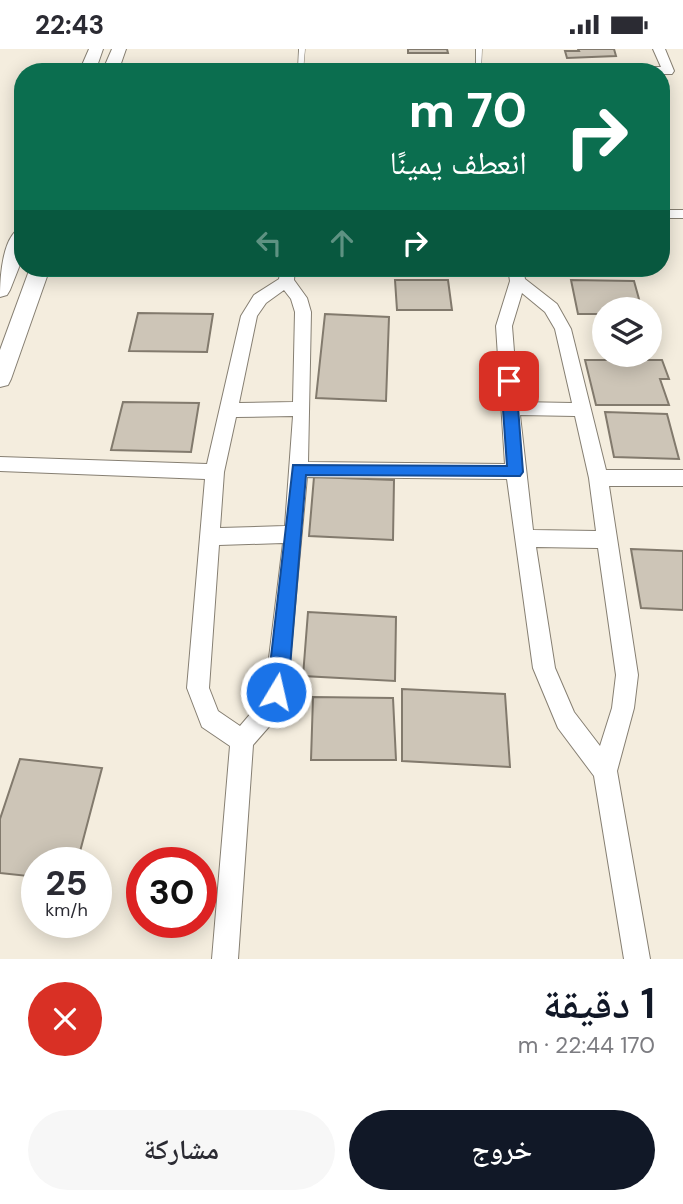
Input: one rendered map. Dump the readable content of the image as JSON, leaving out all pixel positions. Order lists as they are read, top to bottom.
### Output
{
  "page": {
    "status": "22:43",
    "turn": ["70 m", "انعطف يمينًا"],
    "speed": "25 km/h",
    "limit": "30",
    "heading": ["1 دقيقة", "170 m · 22:44"],
    "buttons": ["خروج", "مشاركة"]
  }
}
